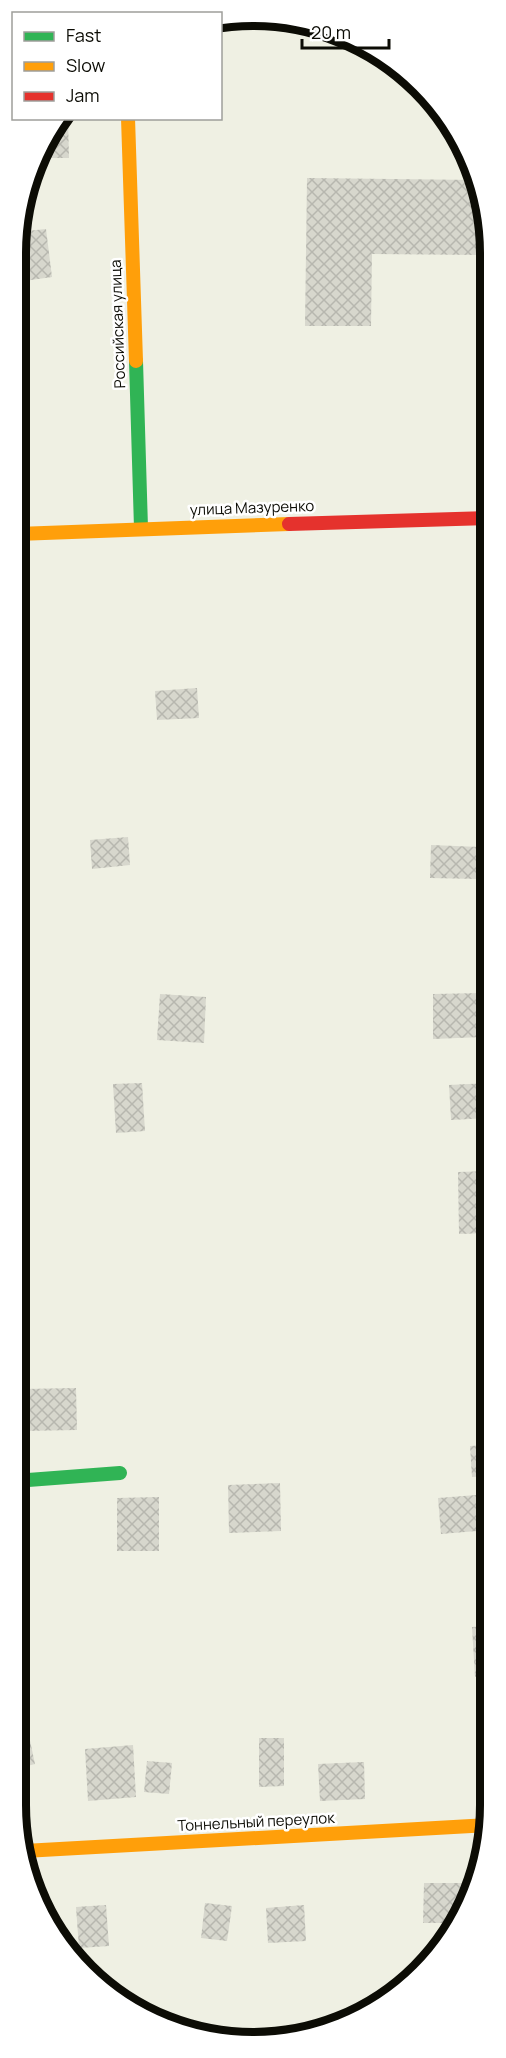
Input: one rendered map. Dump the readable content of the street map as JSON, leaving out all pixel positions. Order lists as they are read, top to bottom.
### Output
{
  "streets": {
    "street": ["Российская улица", "улица Мазуренко", "Тоннельный переулок"]
  },
  "crossings": [
    ["Российская улица", "улица Мазуренко"]
  ],
  "legend": ["Fast", "Slow", "Jam"],
  "scale_bar": "20 m"
}
